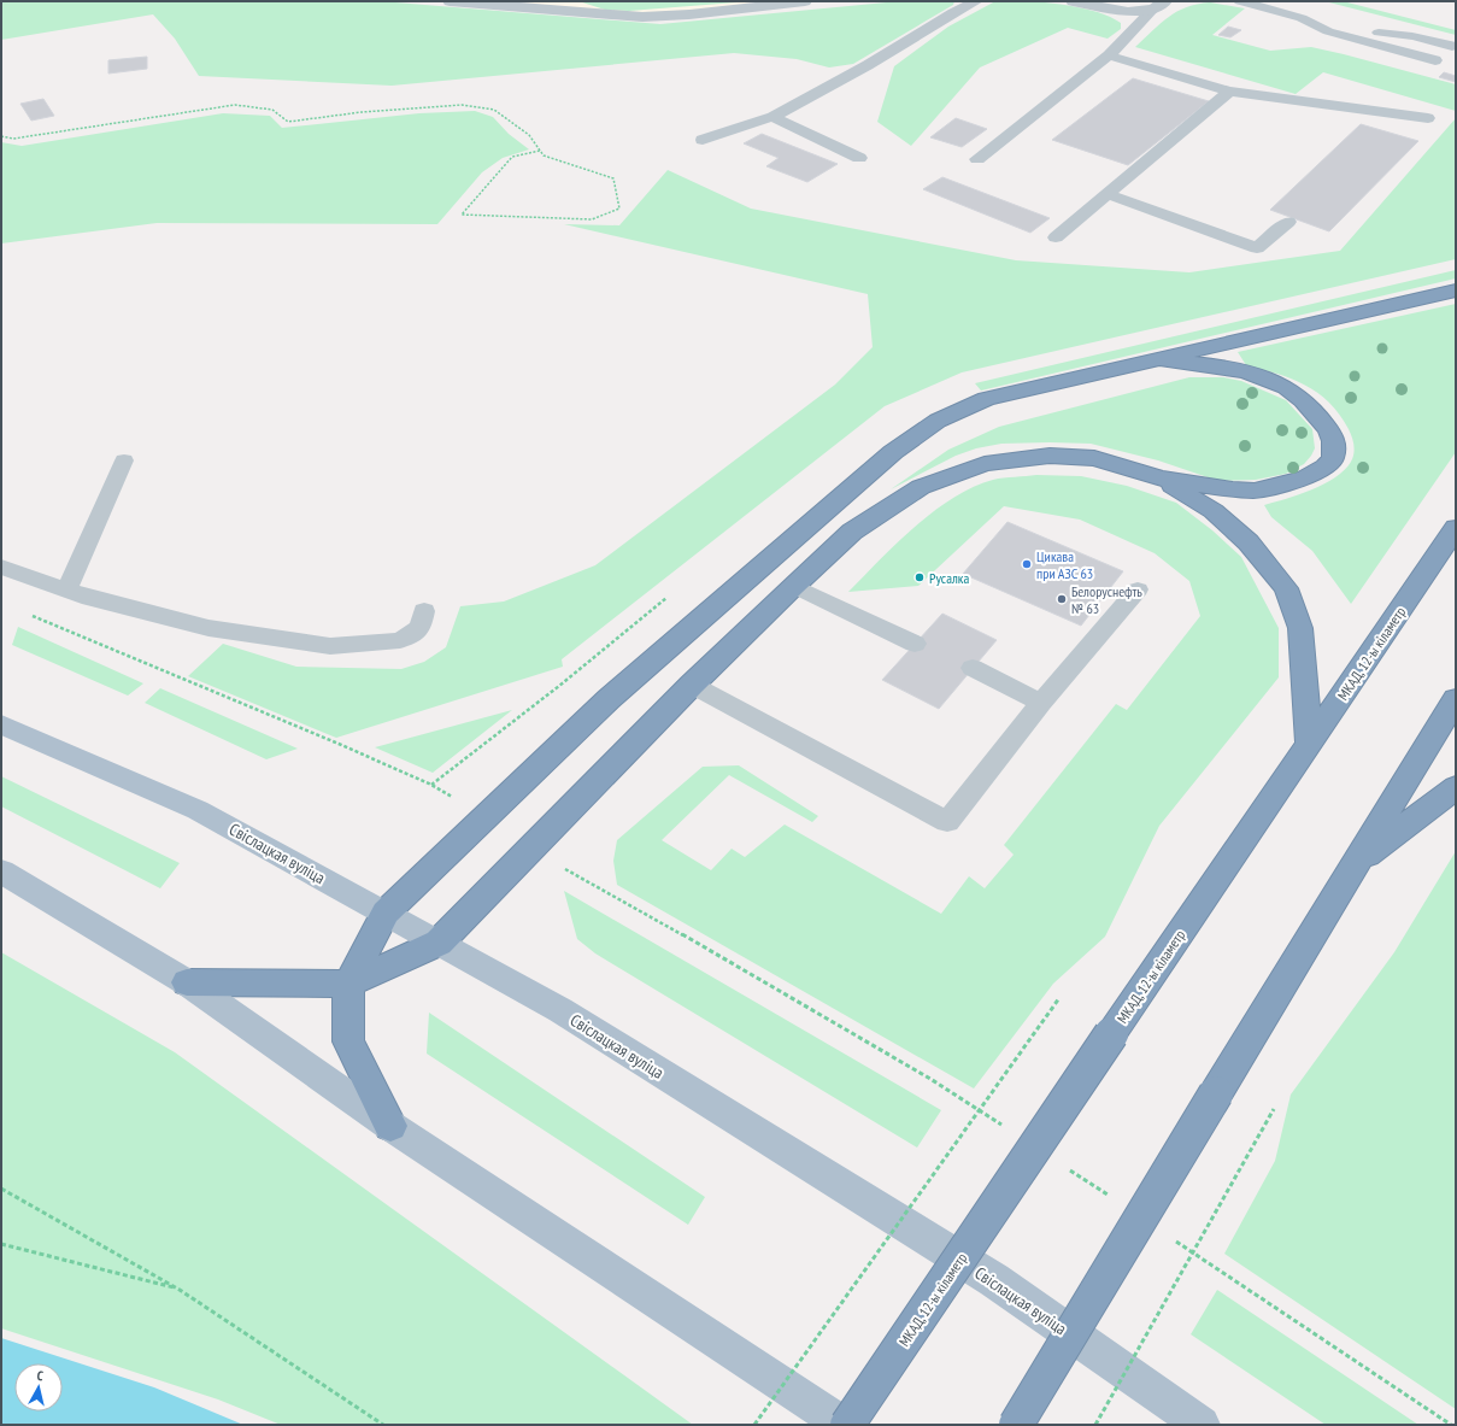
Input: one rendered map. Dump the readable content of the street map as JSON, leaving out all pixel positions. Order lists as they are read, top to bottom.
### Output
{
  "streets": {
    "highway": ["МКАД, 12-ы кіламетр"],
    "main road": ["Свіслацкая вуліца"]
  },
  "places": ["Цикава при АЗС 63", "Русалка", "Белоруснефть № 63"],
  "north": "top"
}
